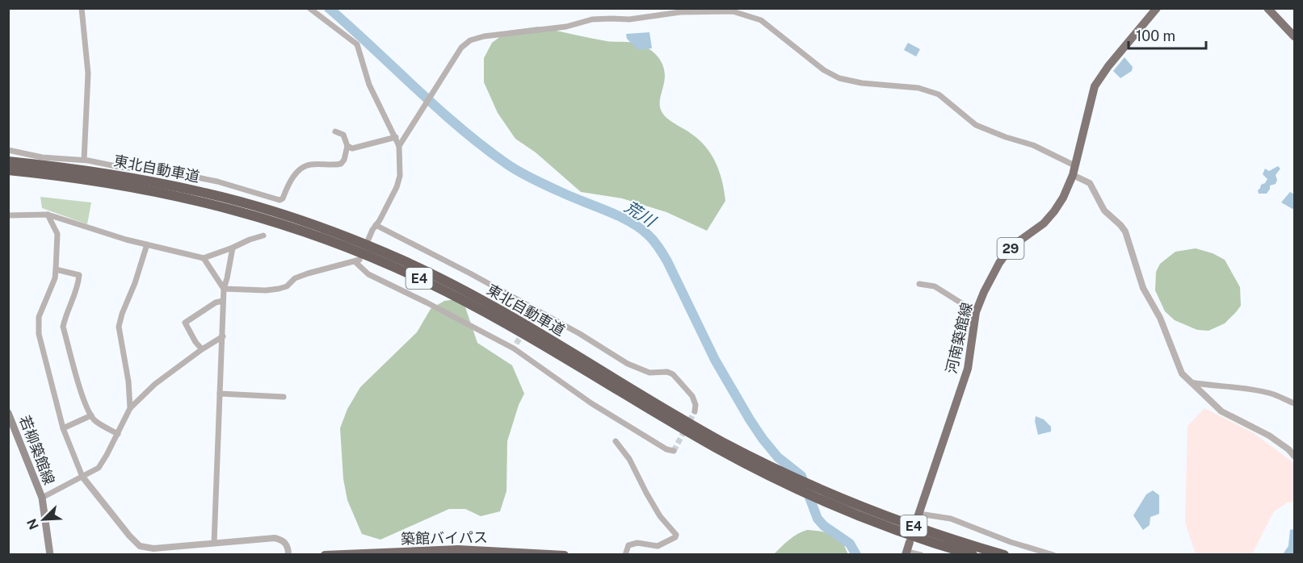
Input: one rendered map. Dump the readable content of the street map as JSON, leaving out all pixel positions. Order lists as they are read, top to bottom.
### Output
{
  "streets": {
    "highway": ["東北自動車道", "E4", "築館バイパス"],
    "main road": ["29", "河南築館線", "若柳築館線"]
  },
  "water": ["荒川"],
  "scale_bar": "100 m",
  "north": "bottom left"
}
